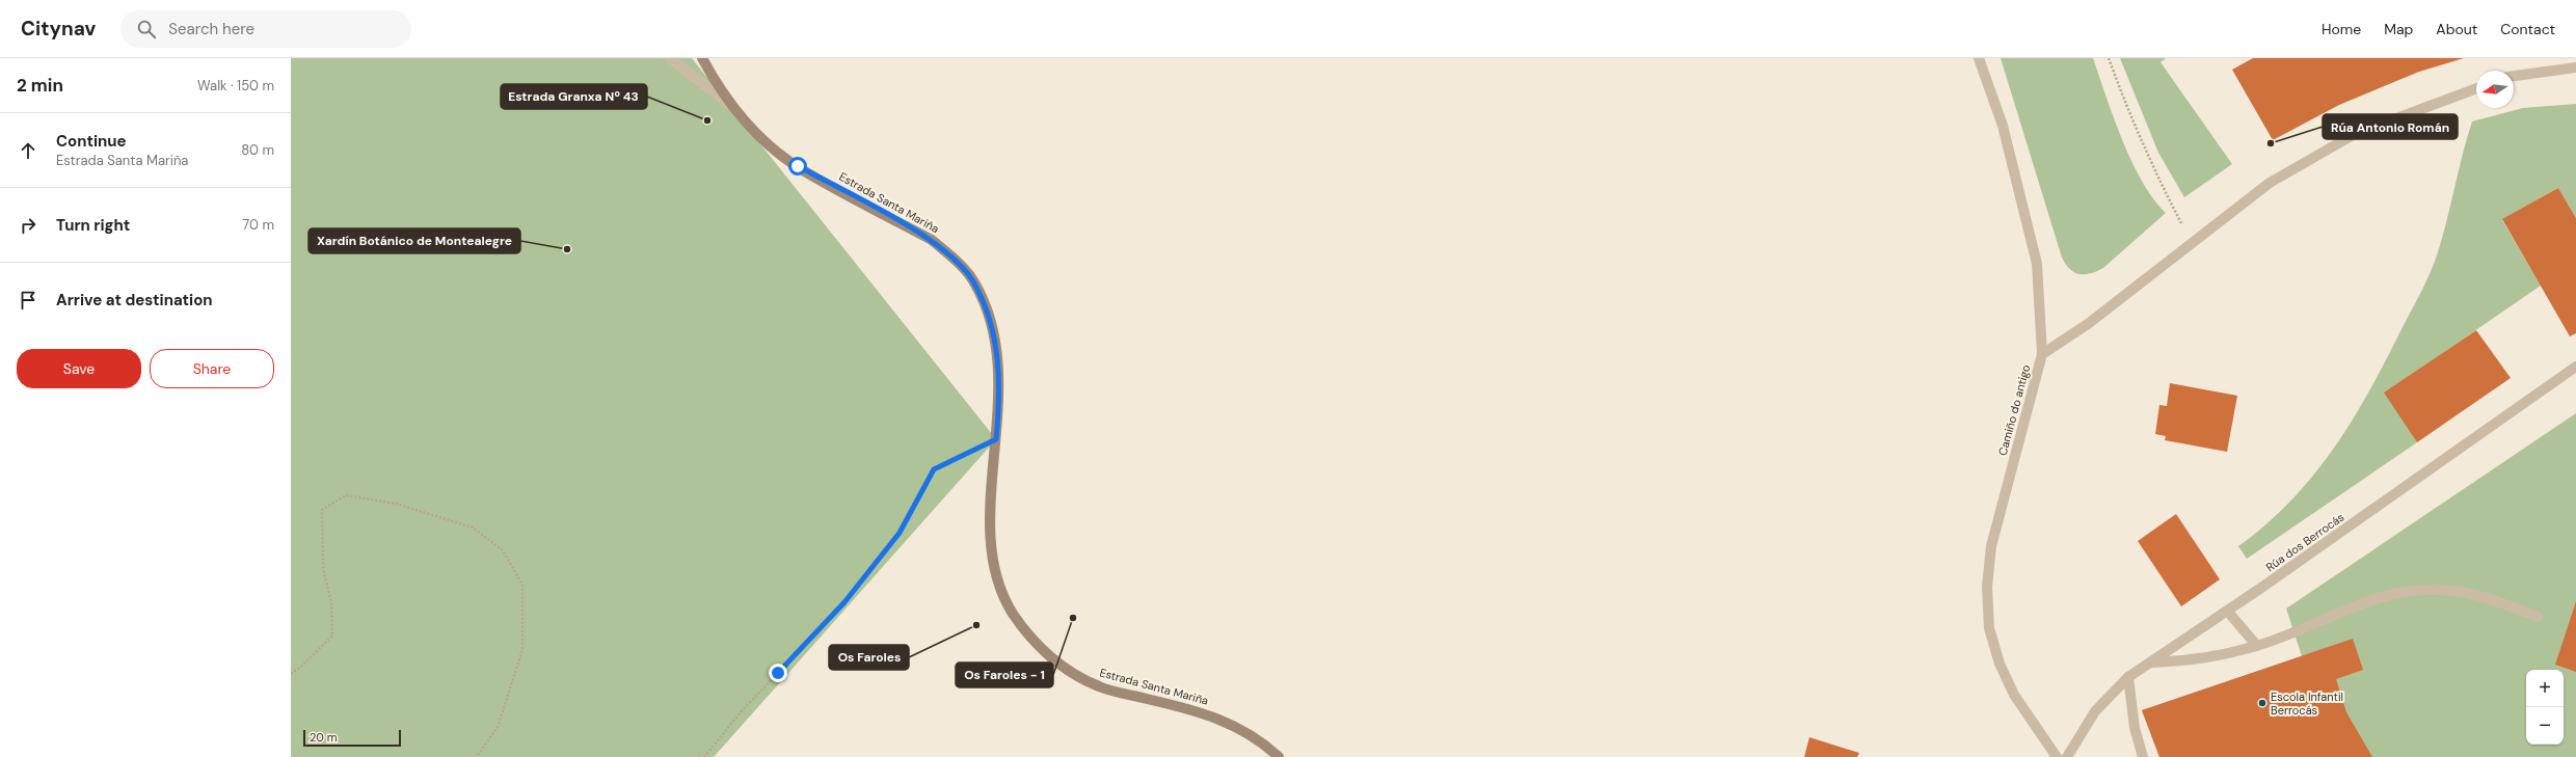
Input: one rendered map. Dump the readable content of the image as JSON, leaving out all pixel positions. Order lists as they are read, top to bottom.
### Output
{
  "streets": {
    "main road": ["Estrada Santa Mariña"],
    "street": ["Camiño do antigo", "Rúa dos Berrocás"]
  },
  "places": [
    "Estrada Granxa Nº 43",
    "Rúa Antonio Román",
    "Xardín Botánico de Montealegre",
    "Os Faroles - 1",
    "Os Faroles",
    "Escola Infantil Berrocás"
  ],
  "scale_bar": "20 m",
  "north": "left",
  "page": {
    "header": "Citynav",
    "search": "Search here",
    "nav": [
      "Home",
      "Map",
      "About",
      "Contact"
    ],
    "heading": ["2 min", "Walk · 150 m"],
    "list": [
      ["Continue", "Estrada Santa Mariña", "80 m"],
      ["Turn right", "70 m"],
      "Arrive at destination"
    ],
    "buttons": ["Save", "Share"],
    "map_buttons": ["+", "−"],
    "scale": "20 m"
  }
}
